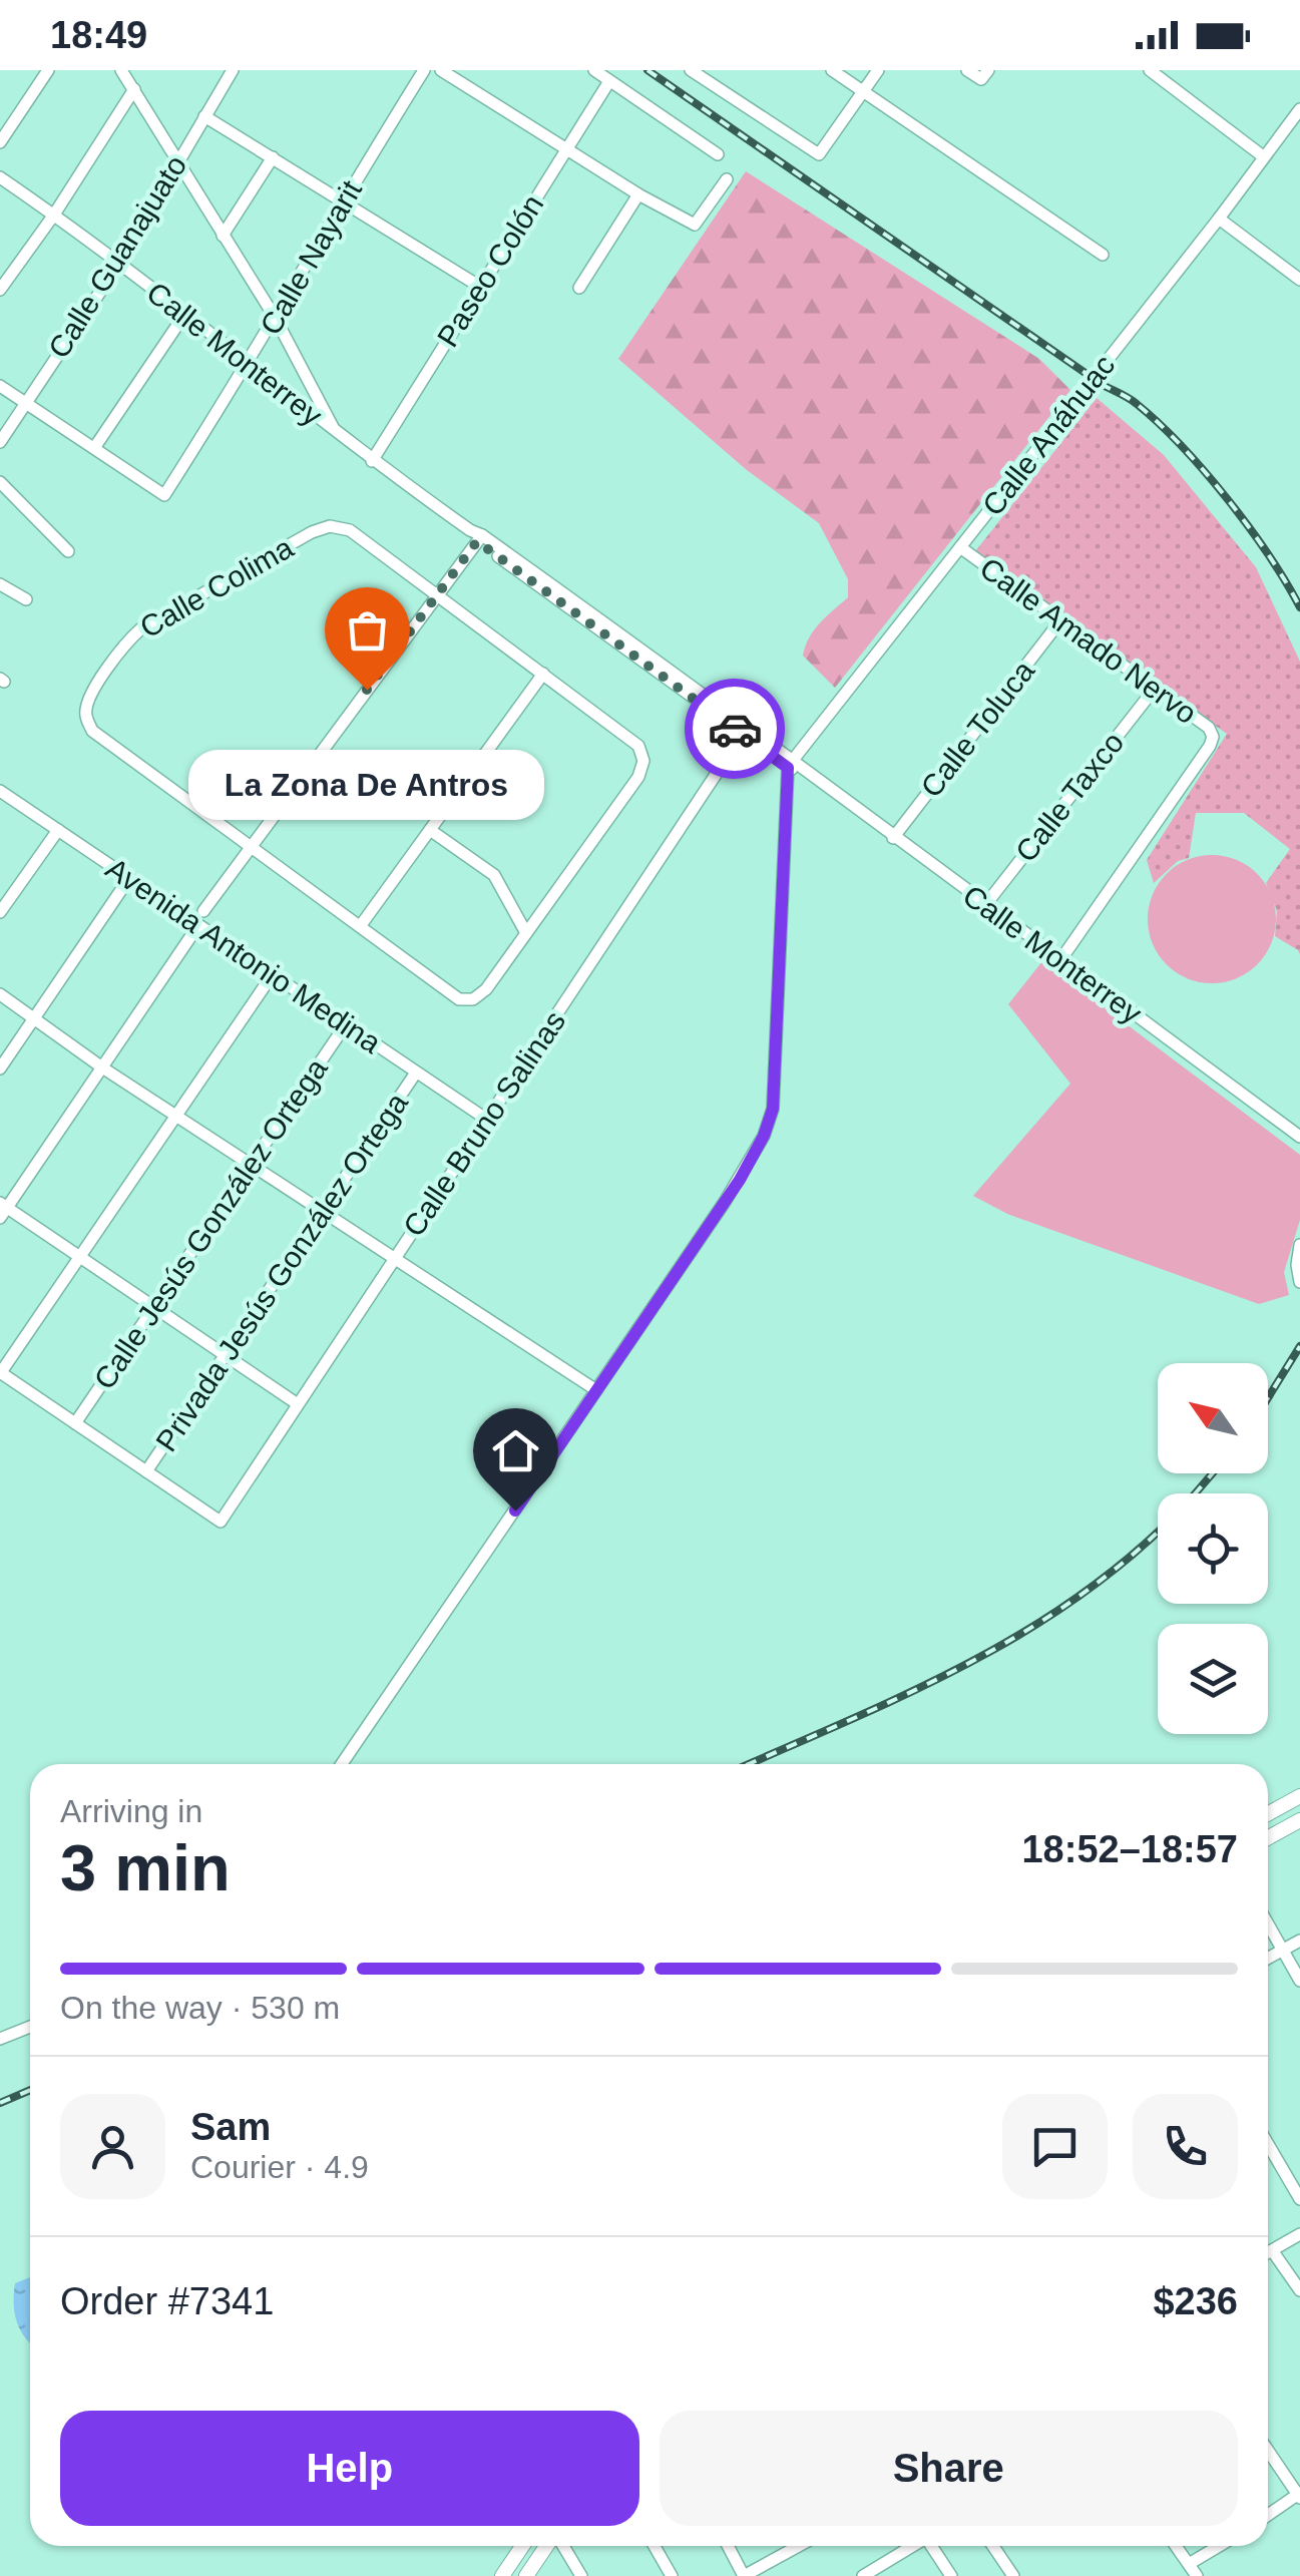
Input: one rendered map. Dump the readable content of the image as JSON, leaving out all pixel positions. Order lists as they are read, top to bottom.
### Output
{
  "streets": {
    "street": [
      "Calle Guanajuato",
      "Calle Nayarit",
      "Paseo Colón",
      "Calle Monterrey",
      "Calle Anáhuac",
      "Calle Colima",
      "Calle Amado Nervo",
      "Calle Toluca",
      "Calle Taxco",
      "Avenida Antonio Medina",
      "Calle Bruno Salinas",
      "Calle Jesús González Ortega",
      "Privada Jesús González Ortega"
    ]
  },
  "crossings": [
    ["Calle Guanajuato", "Calle Monterrey"],
    ["Calle Nayarit", "Calle Monterrey"],
    ["Paseo Colón", "Calle Monterrey"],
    ["Calle Monterrey", "Calle Anáhuac"],
    ["Calle Monterrey", "Calle Amado Nervo"],
    ["Calle Monterrey", "Calle Toluca"],
    ["Calle Monterrey", "Calle Taxco"],
    ["Calle Monterrey", "Calle Bruno Salinas"],
    ["Calle Anáhuac", "Calle Amado Nervo"],
    ["Calle Amado Nervo", "Calle Toluca"],
    ["Calle Amado Nervo", "Calle Taxco"],
    ["Avenida Antonio Medina", "Calle Bruno Salinas"],
    ["Avenida Antonio Medina", "Calle Jesús González Ortega"],
    ["Avenida Antonio Medina", "Privada Jesús González Ortega"],
    ["Calle Bruno Salinas", "Privada Jesús González Ortega"]
  ],
  "places": ["La Zona De Antros"],
  "north": "top left",
  "page": {
    "status": "18:49",
    "bubble": "La Zona De Antros",
    "heading": ["3 min", "Arriving in", "18:52–18:57"],
    "panel": [
      "Sam",
      "Courier · 4.9",
      "Order #7341",
      "$236"
    ],
    "bar": "On the way · 530 m",
    "buttons": ["Help", "Share"]
  }
}
